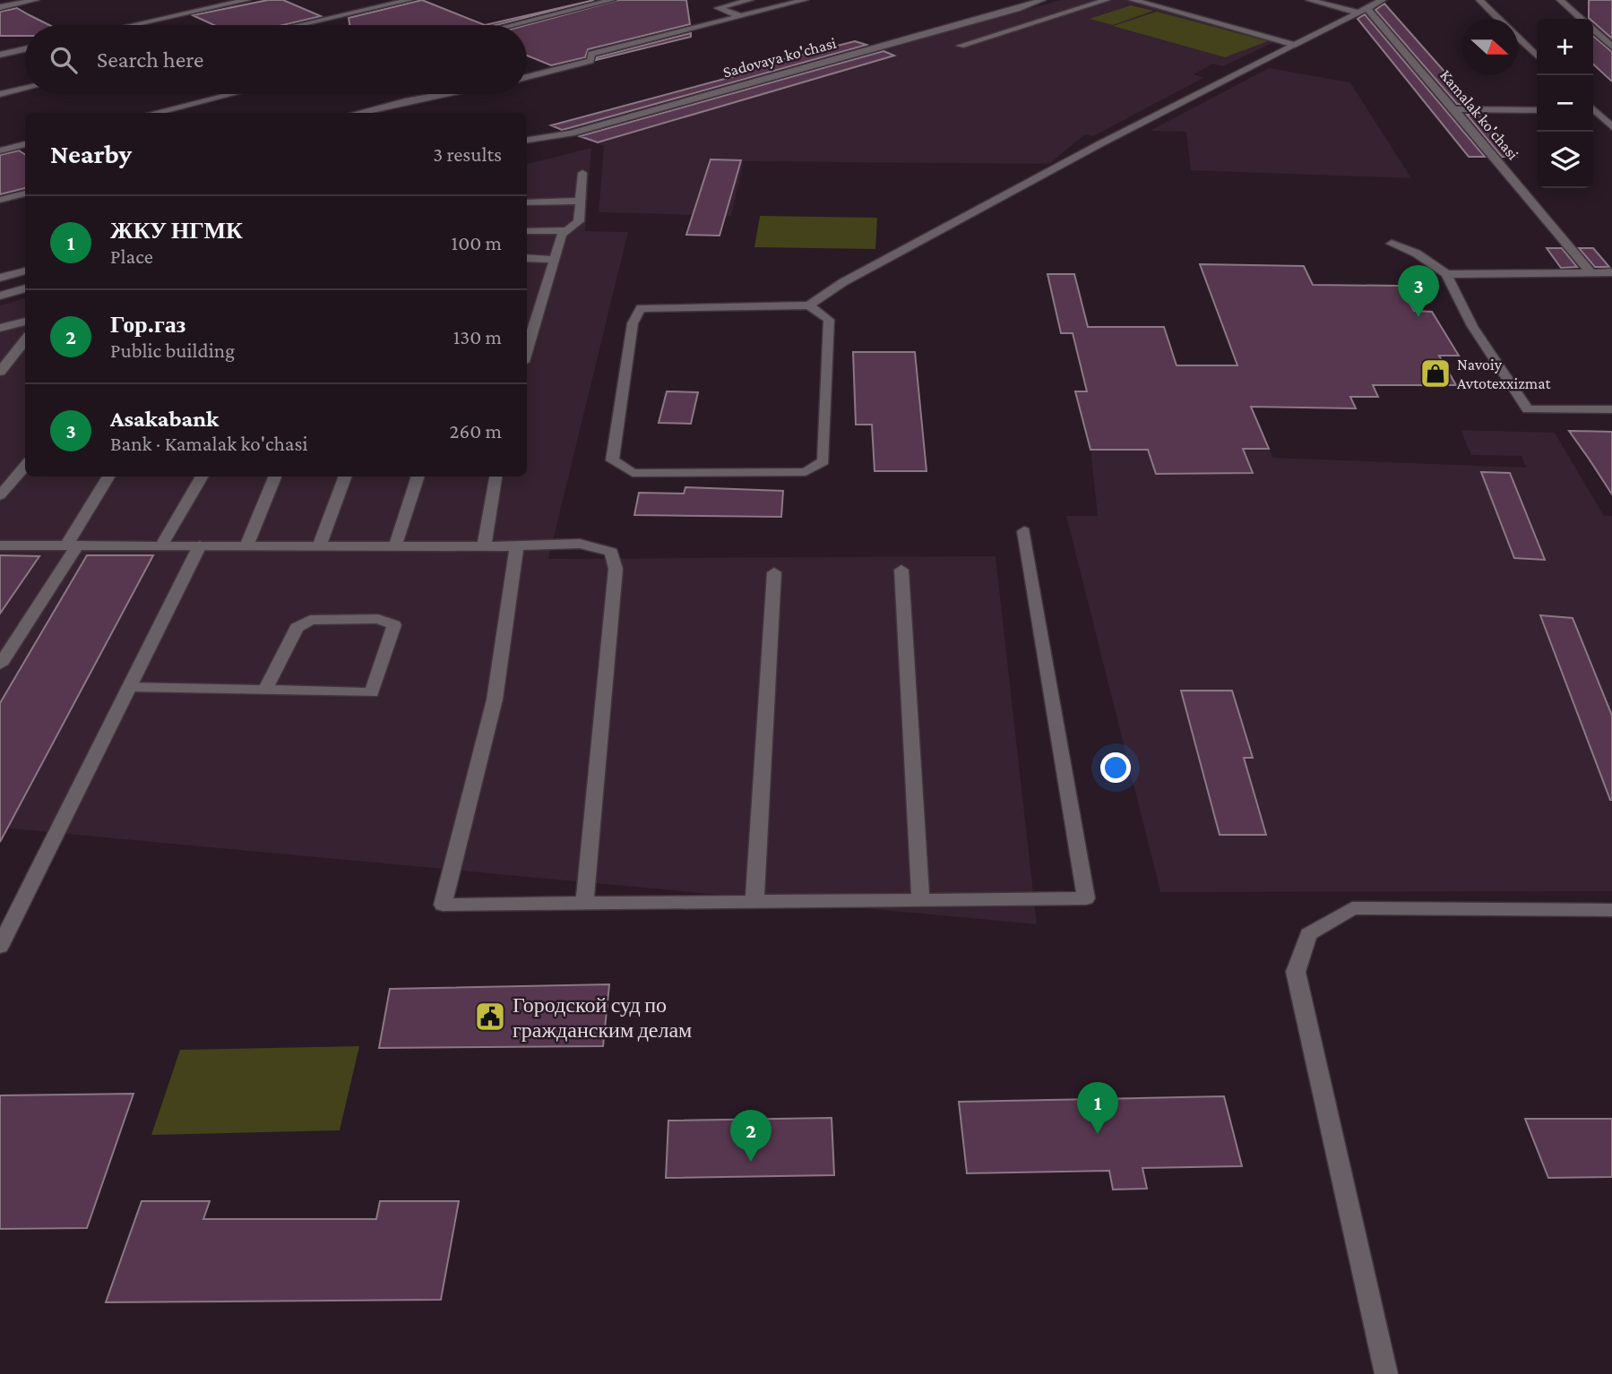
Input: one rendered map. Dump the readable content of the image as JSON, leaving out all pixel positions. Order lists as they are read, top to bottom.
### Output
{
  "streets": {
    "street": ["Sadovaya ko'chasi", "Kamalak ko'chasi"]
  },
  "places": {
    "shop": ["Navoiy Avtotexxizmat"],
    "public building": ["Городской суд по гражданским делам"]
  },
  "north": "right",
  "page": {
    "map_buttons": ["+", "−"],
    "search": "Search here",
    "heading": ["Nearby", "3 results"],
    "list": [
      {
        "mark": "1",
        "name": "ЖКУ НГМК",
        "note": "Place",
        "value": "100 m"
      },
      {
        "mark": "2",
        "name": "Гор.газ",
        "note": "Public building",
        "value": "130 m"
      },
      {
        "mark": "3",
        "name": "Asakabank",
        "note": "Bank · Kamalak ko'chasi",
        "value": "260 m"
      }
    ],
    "pins": ["3", "1", "2"]
  }
}
